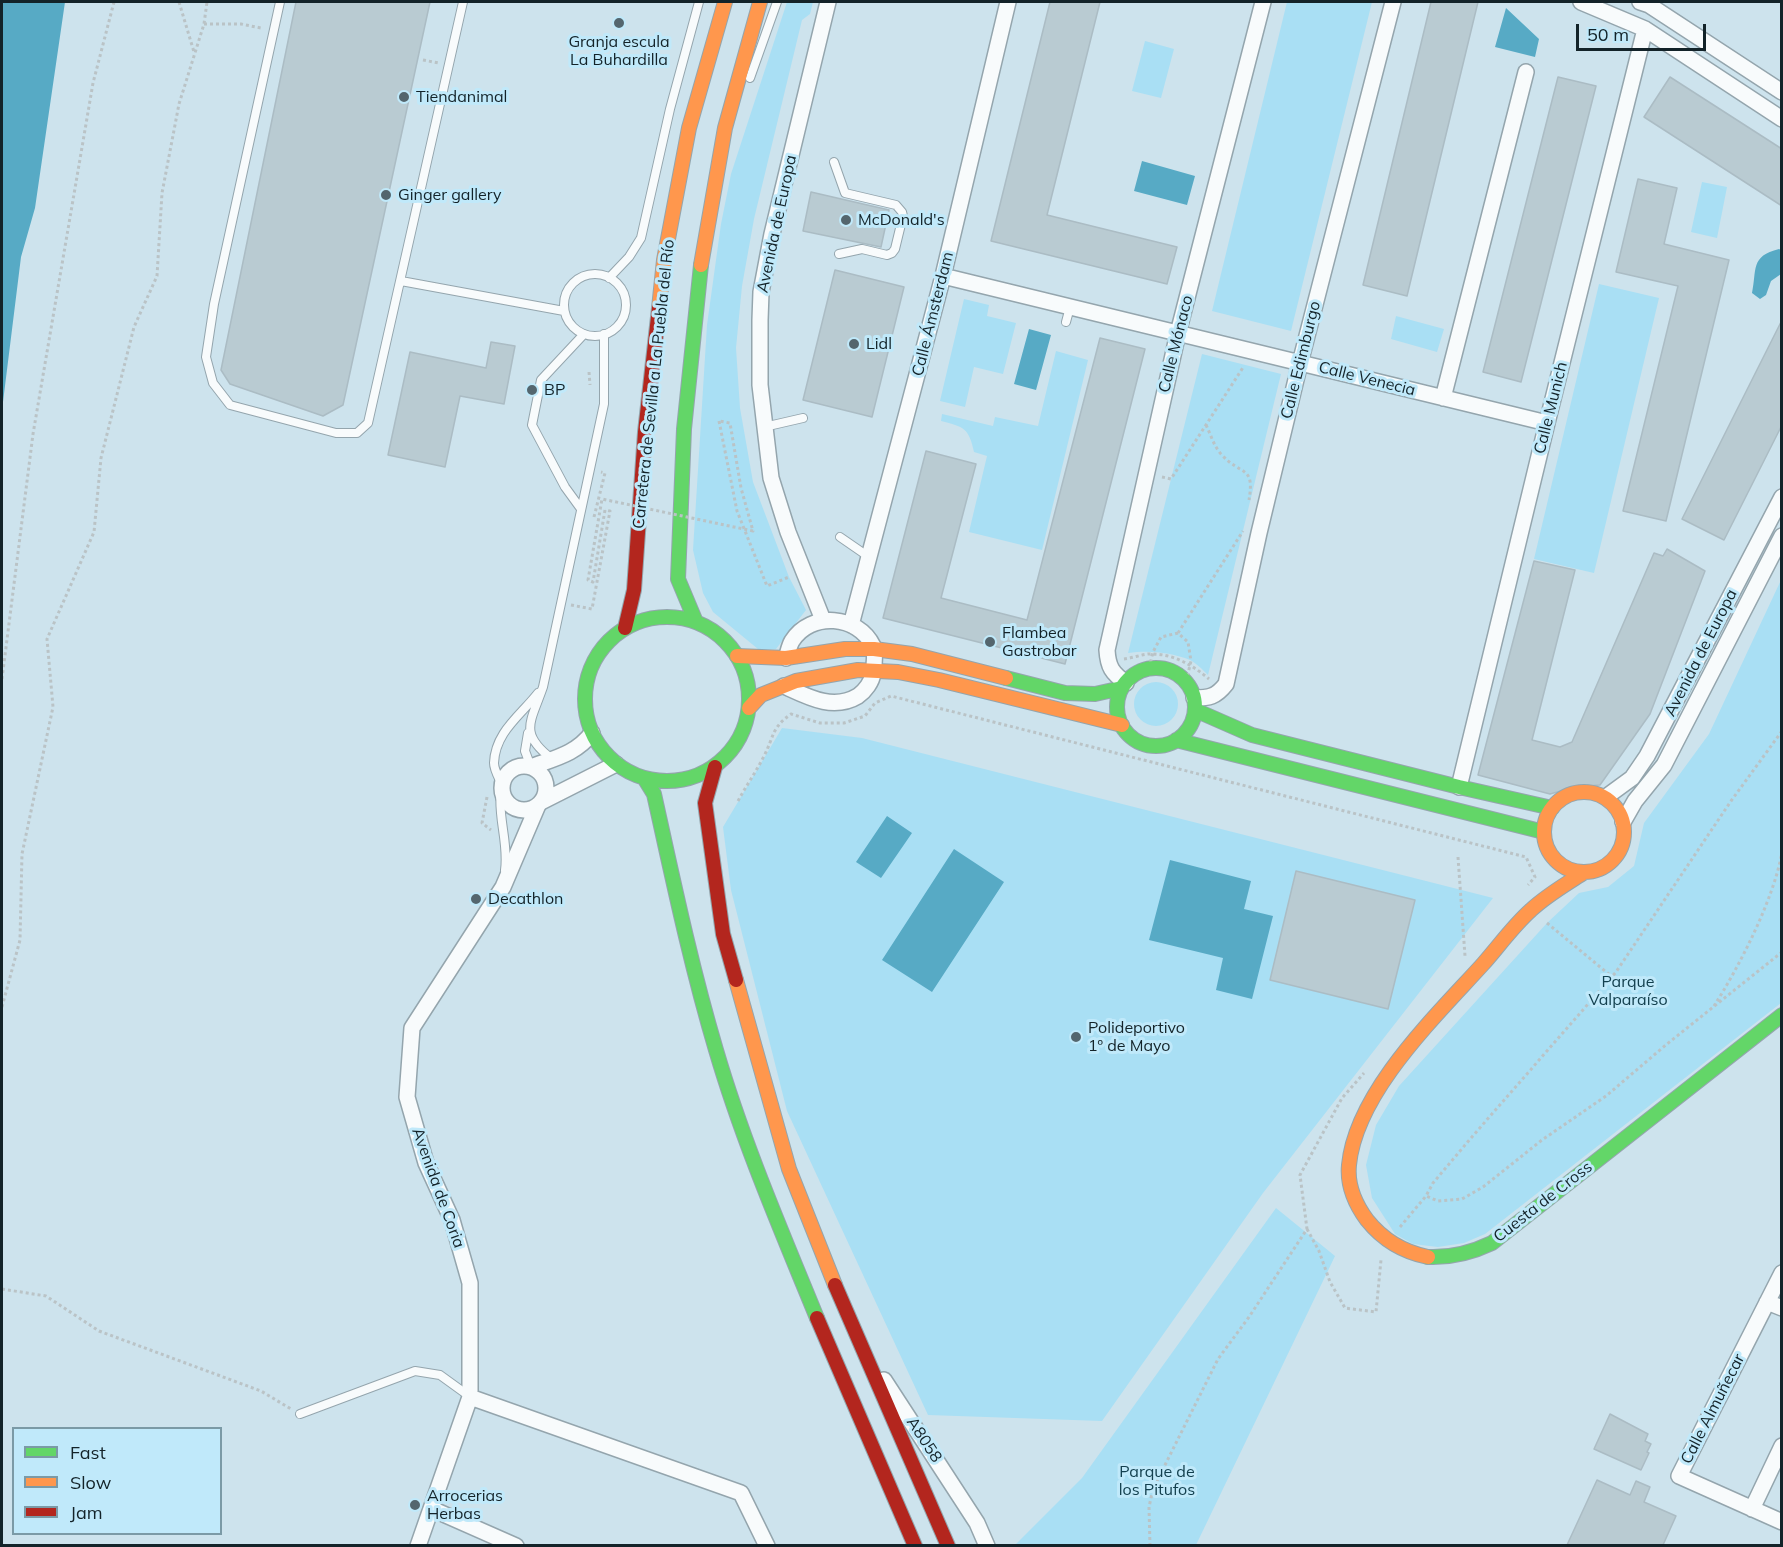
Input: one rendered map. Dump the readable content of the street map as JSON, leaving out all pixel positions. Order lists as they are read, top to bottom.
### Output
{
  "streets": {
    "main road": ["Carretera de Sevilla a La Puebla del Río", "Cuesta de Cross"],
    "street": [
      "Avenida de Europa",
      "Calle Ámsterdam",
      "Calle Mónaco",
      "Calle Edimburgo",
      "Calle Venecia",
      "Calle Munich",
      "Avenida de Coria",
      "Calle Almuñecar",
      "A8058"
    ]
  },
  "crossings": [
    ["Avenida de Europa", "Cuesta de Cross"],
    ["Calle Ámsterdam", "Calle Venecia"],
    ["Calle Mónaco", "Calle Venecia"],
    ["Calle Edimburgo", "Calle Venecia"],
    ["Calle Venecia", "Calle Munich"]
  ],
  "parks": ["Parque Valparaíso", "Parque de los Pitufos"],
  "places": [
    "Granja escula La Buhardilla",
    "Tiendanimal",
    "Ginger gallery",
    "McDonald's",
    "Lidl",
    "BP",
    "Flambea Gastrobar",
    "Decathlon",
    "Polideportivo 1º de Mayo",
    "Arrocerias Herbas"
  ],
  "legend": ["Fast", "Slow", "Jam"],
  "scale_bar": "50 m"
}
